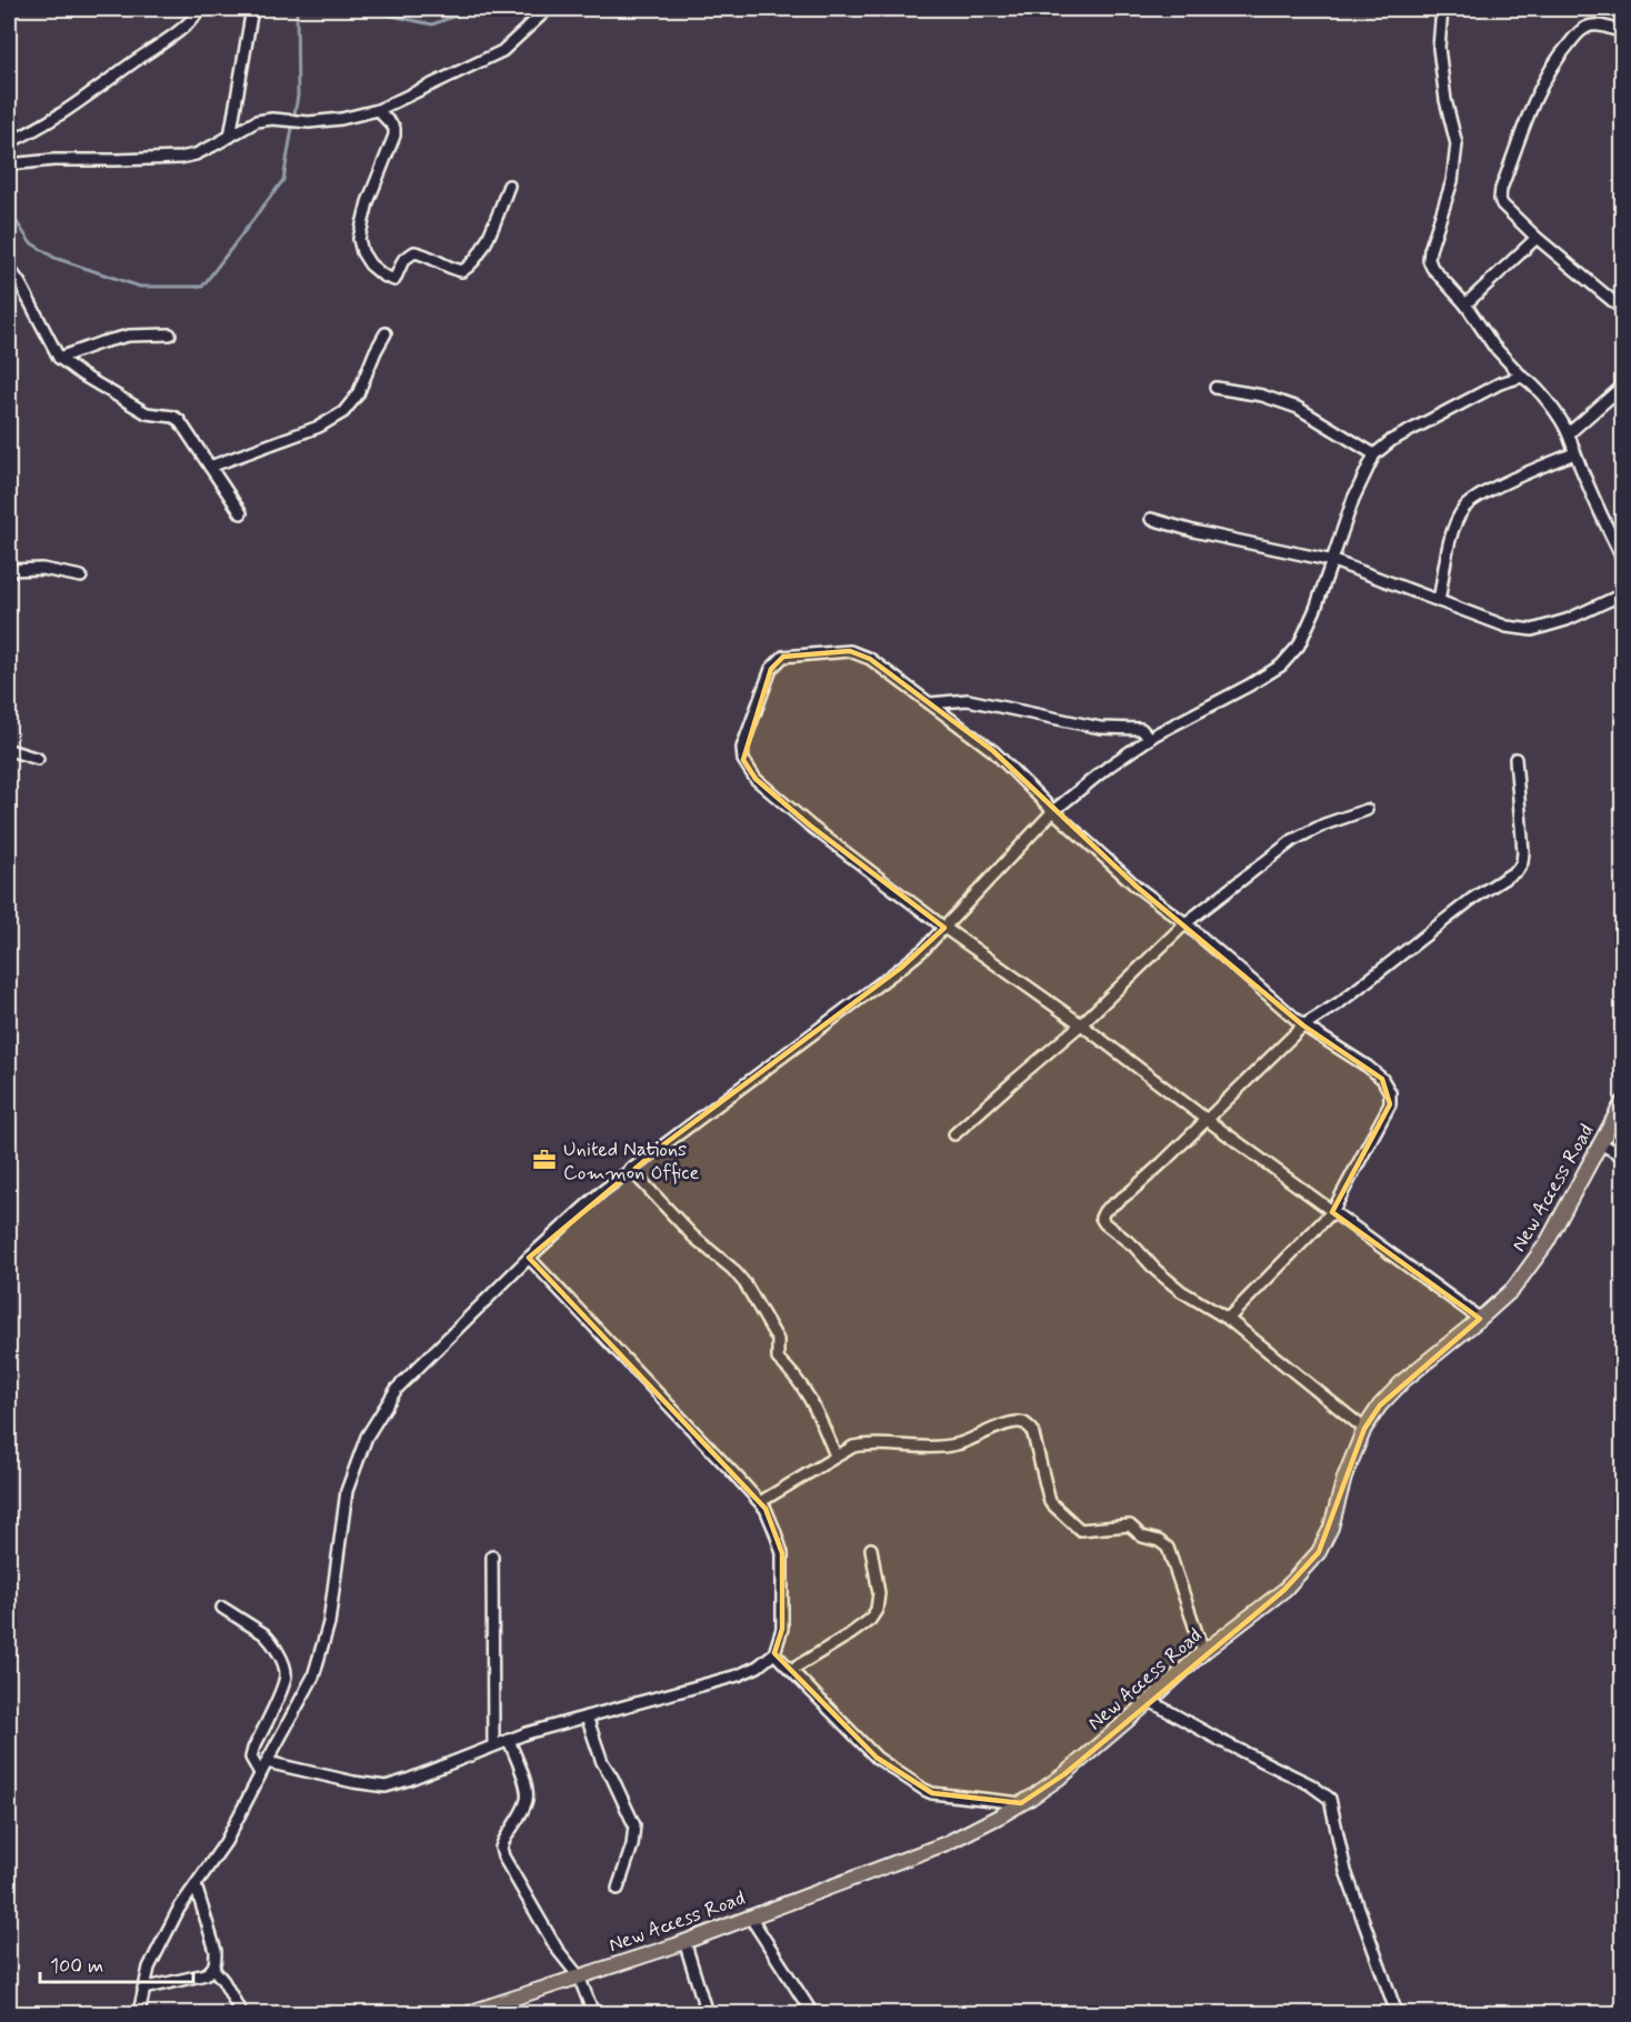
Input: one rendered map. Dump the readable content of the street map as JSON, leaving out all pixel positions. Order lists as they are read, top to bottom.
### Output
{
  "streets": {
    "main road": ["New Access Road"]
  },
  "places": {
    "office": ["United Nations Common Office"]
  },
  "scale_bar": "100 m"
}
